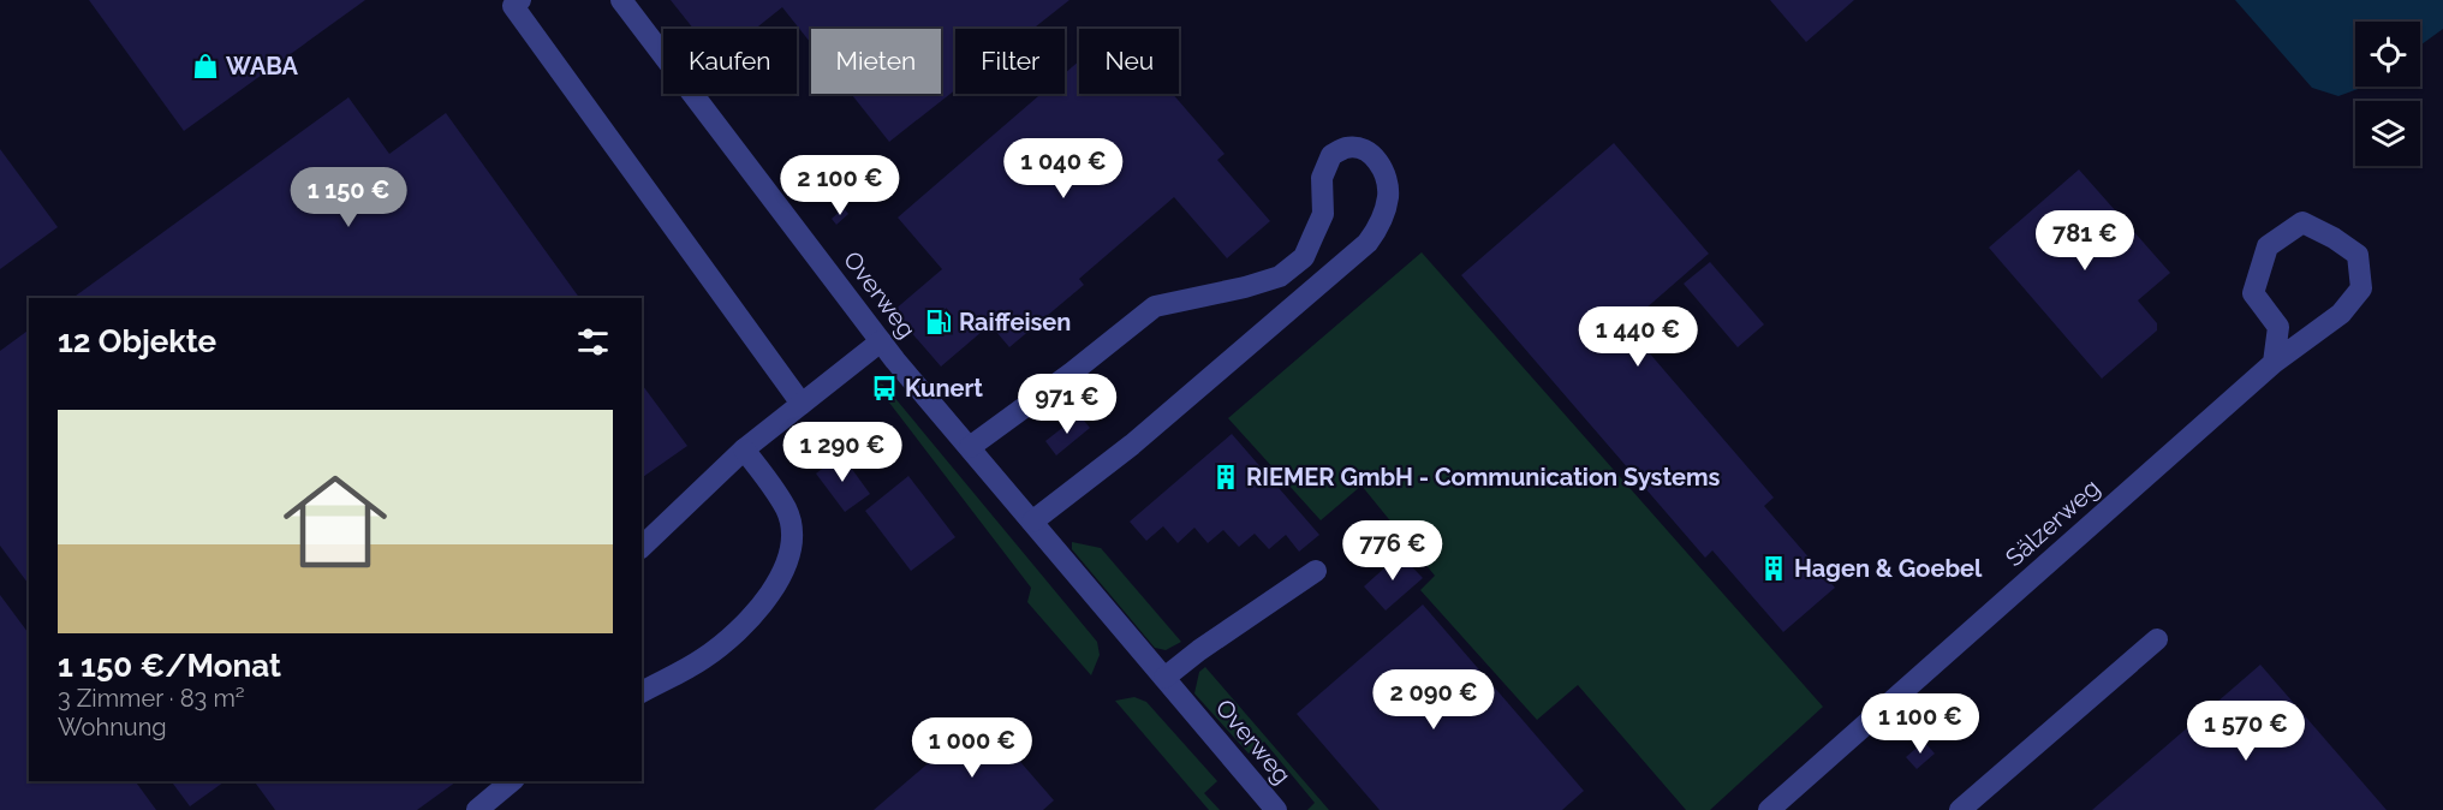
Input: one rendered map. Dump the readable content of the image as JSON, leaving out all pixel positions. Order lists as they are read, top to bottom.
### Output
{
  "streets": {
    "street": ["Overweg", "Sälzerweg"]
  },
  "places": {
    "shop": ["WABA"],
    "fuel station": ["Raiffeisen"],
    "bus stop": ["Kunert"],
    "building": ["RIEMER GmbH - Communication Systems", "Hagen & Goebel"]
  },
  "page": {
    "chip": [
      "Kaufen",
      "Mieten",
      "Filter",
      "Neu"
    ],
    "price": [
      "1 040 €",
      "2 100 €",
      "1 150 €",
      "781 €",
      "1 440 €",
      "971 €",
      "1 290 €",
      "776 €",
      "2 090 €",
      "1 100 €",
      "1 570 €",
      "1 000 €"
    ],
    "heading": "12 Objekte",
    "list": [
      {
        "name": "1 150 €/Monat",
        "note": "3 Zimmer · 83 m² · Wohnung"
      }
    ]
  }
}
